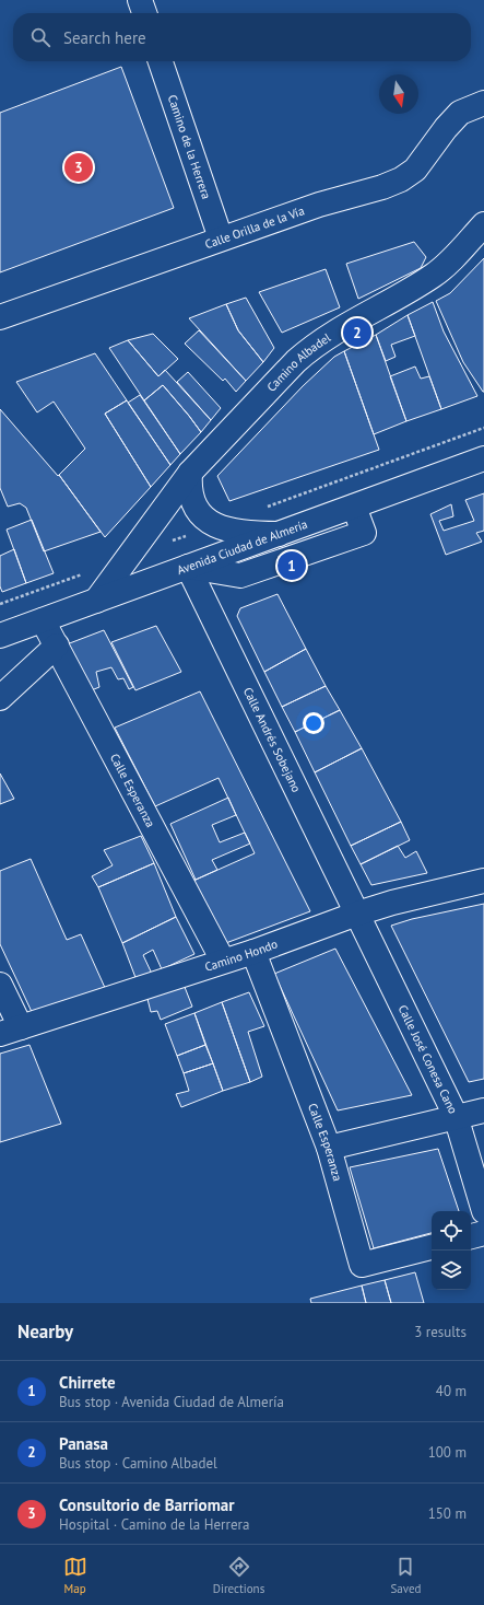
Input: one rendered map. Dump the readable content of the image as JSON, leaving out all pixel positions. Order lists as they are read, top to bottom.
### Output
{
  "streets": {
    "street": [
      "Camino de la Herrera",
      "Calle Orilla de la Vía",
      "Camino Albadel",
      "Avenida Ciudad de Almería",
      "Calle Andrés Sobejano",
      "Calle Esperanza",
      "Camino Hondo",
      "Calle José Conesa Cano"
    ]
  },
  "crossings": [
    ["Camino de la Herrera", "Calle Orilla de la Vía"],
    ["Camino Albadel", "Avenida Ciudad de Almería"],
    ["Avenida Ciudad de Almería", "Calle Andrés Sobejano"],
    ["Avenida Ciudad de Almería", "Calle Esperanza"],
    ["Calle Andrés Sobejano", "Camino Hondo"],
    ["Calle Andrés Sobejano", "Calle José Conesa Cano"],
    ["Calle Esperanza", "Camino Hondo"],
    ["Camino Hondo", "Calle José Conesa Cano"]
  ],
  "north": "bottom",
  "page": {
    "search": "Search here",
    "pins": ["3", "2", "1"],
    "heading": ["Nearby", "3 results"],
    "list": [
      {
        "mark": "1",
        "name": "Chirrete",
        "note": "Bus stop · Avenida Ciudad de Almería",
        "value": "40 m"
      },
      {
        "mark": "2",
        "name": "Panasa",
        "note": "Bus stop · Camino Albadel",
        "value": "100 m"
      },
      {
        "mark": "3",
        "name": "Consultorio de Barriomar",
        "note": "Hospital · Camino de la Herrera",
        "value": "150 m"
      }
    ],
    "nav": ["Map", "Directions", "Saved"]
  }
}
